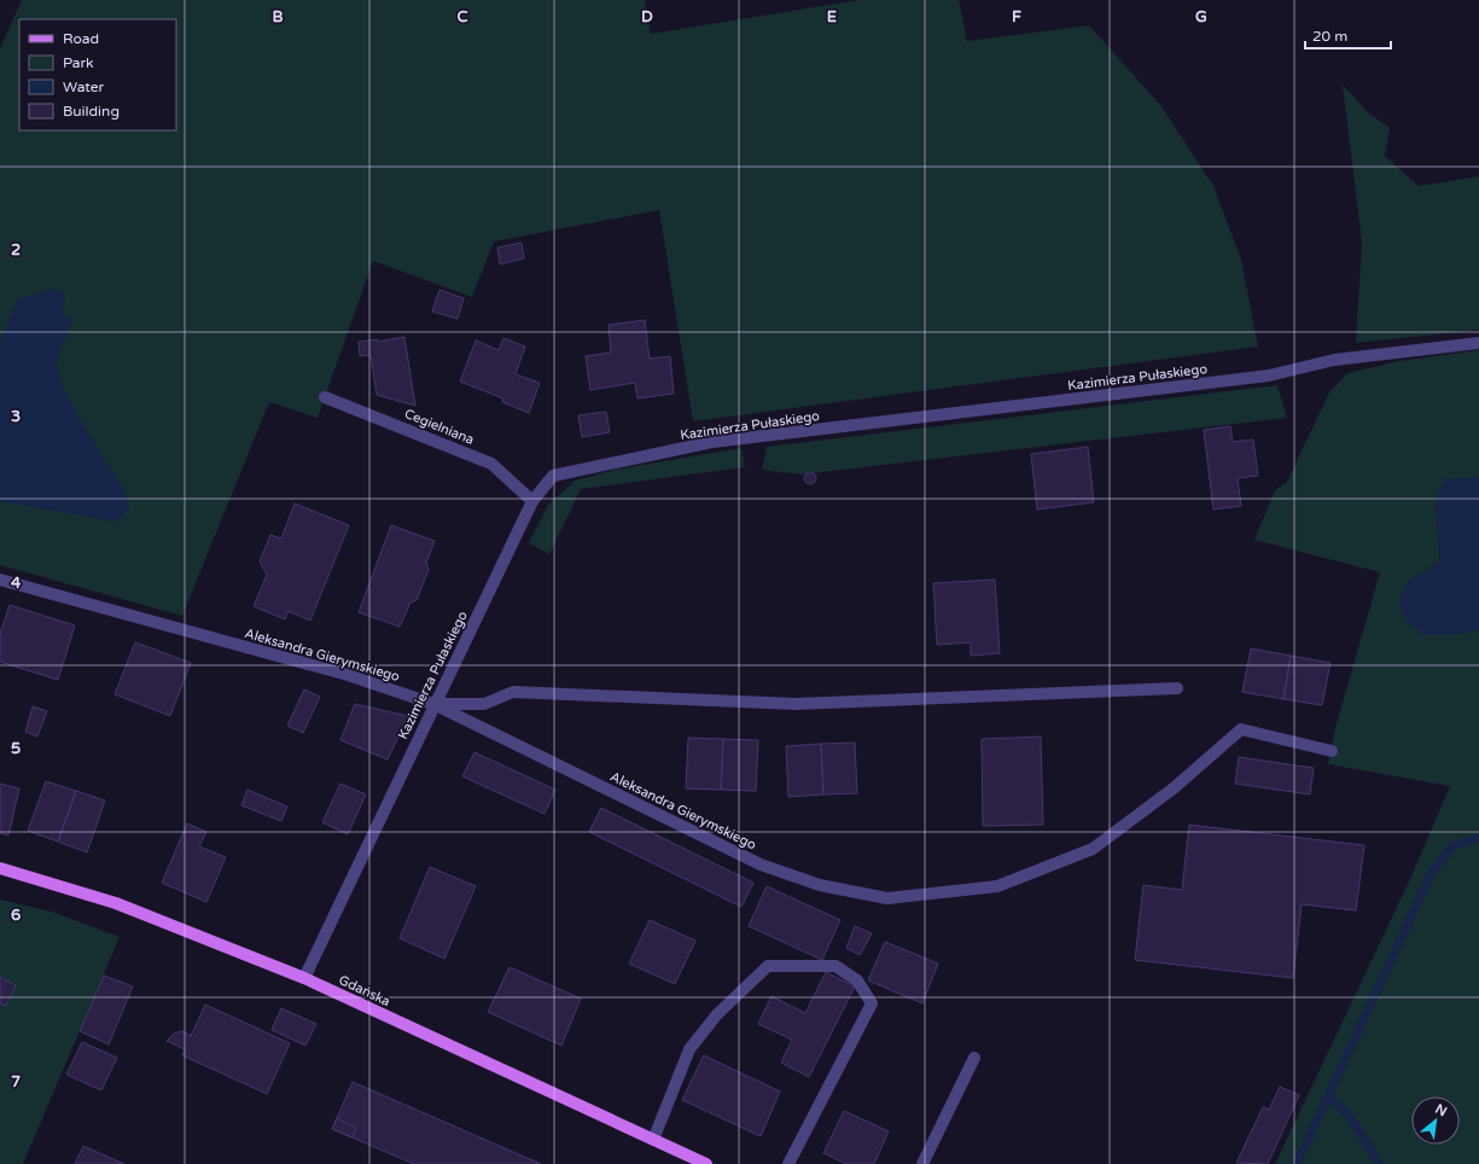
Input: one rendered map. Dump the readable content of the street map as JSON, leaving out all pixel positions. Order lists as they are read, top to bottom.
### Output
{
  "streets": {
    "main road": ["Gdańska"],
    "street": ["Kazimierza Pułaskiego", "Cegielniana", "Aleksandra Gierymskiego"]
  },
  "crossings": [
    ["Kazimierza Pułaskiego", "Cegielniana"],
    ["Kazimierza Pułaskiego", "Aleksandra Gierymskiego"],
    ["Kazimierza Pułaskiego", "Gdańska"]
  ],
  "legend": [
    "Road",
    "Park",
    "Water",
    "Building"
  ],
  "scale_bar": "20 m",
  "north": "top right",
  "grid": {
    "columns": [
      "B",
      "C",
      "D",
      "E",
      "F",
      "G"
    ],
    "rows": [
      "2",
      "3",
      "4",
      "5",
      "6",
      "7"
    ]
  }
}
